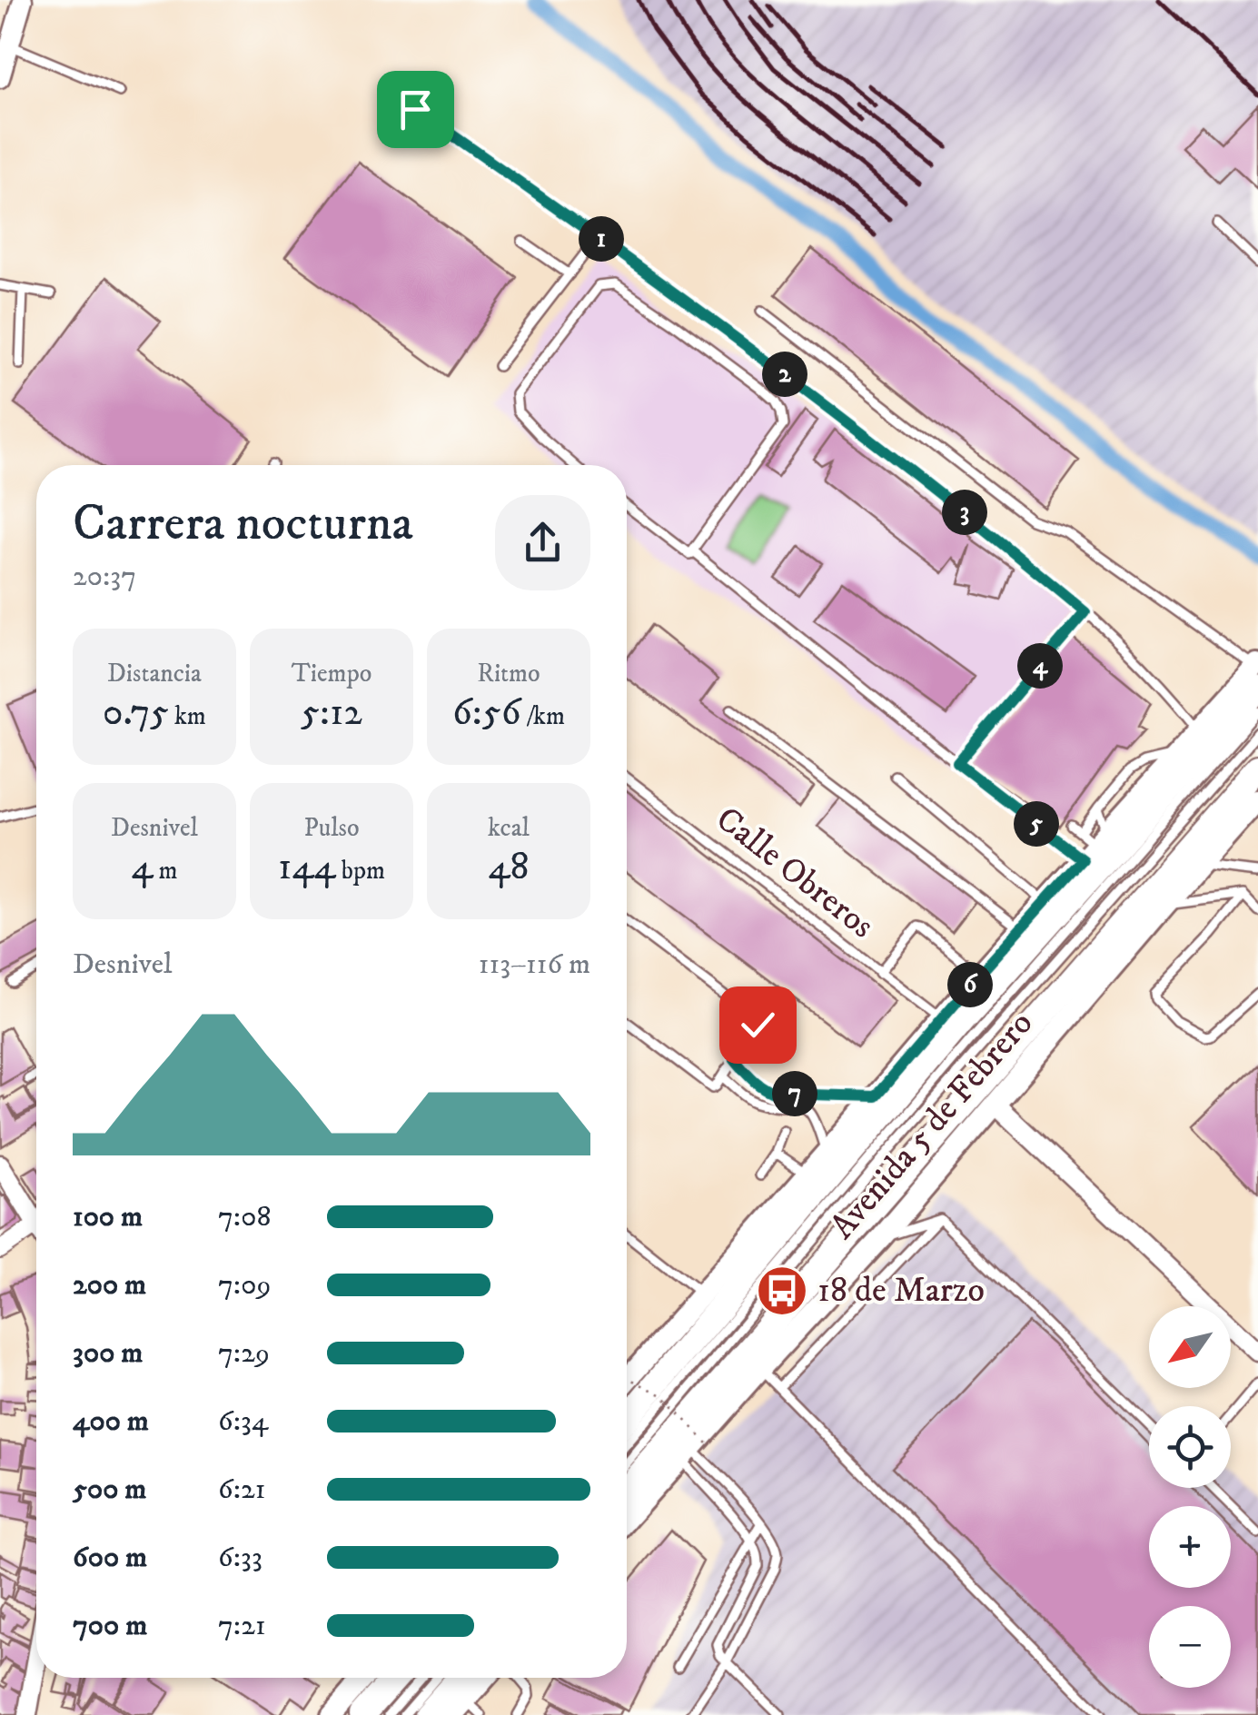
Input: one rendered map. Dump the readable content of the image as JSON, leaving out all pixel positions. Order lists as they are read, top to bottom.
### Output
{
  "streets": {
    "highway": ["Avenida 5 de Febrero"],
    "lane": ["Calle Obreros"]
  },
  "crossings": [
    ["Calle Obreros", "Avenida 5 de Febrero"]
  ],
  "places": {
    "bus stop": ["18 de Marzo"]
  },
  "north": "bottom left",
  "page": {
    "pins": [
      "1",
      "2",
      "3",
      "4",
      "5",
      "6",
      "7"
    ],
    "heading": ["Carrera nocturna", "20:37"],
    "stats": [
      ["Distancia", "0.75 km"],
      ["Tiempo", "5:12"],
      ["Ritmo", "6:56 /km"],
      ["Desnivel", "4 m"],
      ["Pulso", "144 bpm"],
      ["kcal", "48"]
    ],
    "chart": ["Desnivel", "113–116 m"],
    "list": [
      {
        "name": "100 m",
        "note": "7:08"
      },
      {
        "name": "200 m",
        "note": "7:09"
      },
      {
        "name": "300 m",
        "note": "7:29"
      },
      {
        "name": "400 m",
        "note": "6:34"
      },
      {
        "name": "500 m",
        "note": "6:21"
      },
      {
        "name": "600 m",
        "note": "6:33"
      },
      {
        "name": "700 m",
        "note": "7:21"
      }
    ],
    "map_buttons": ["+", "−"]
  }
}
